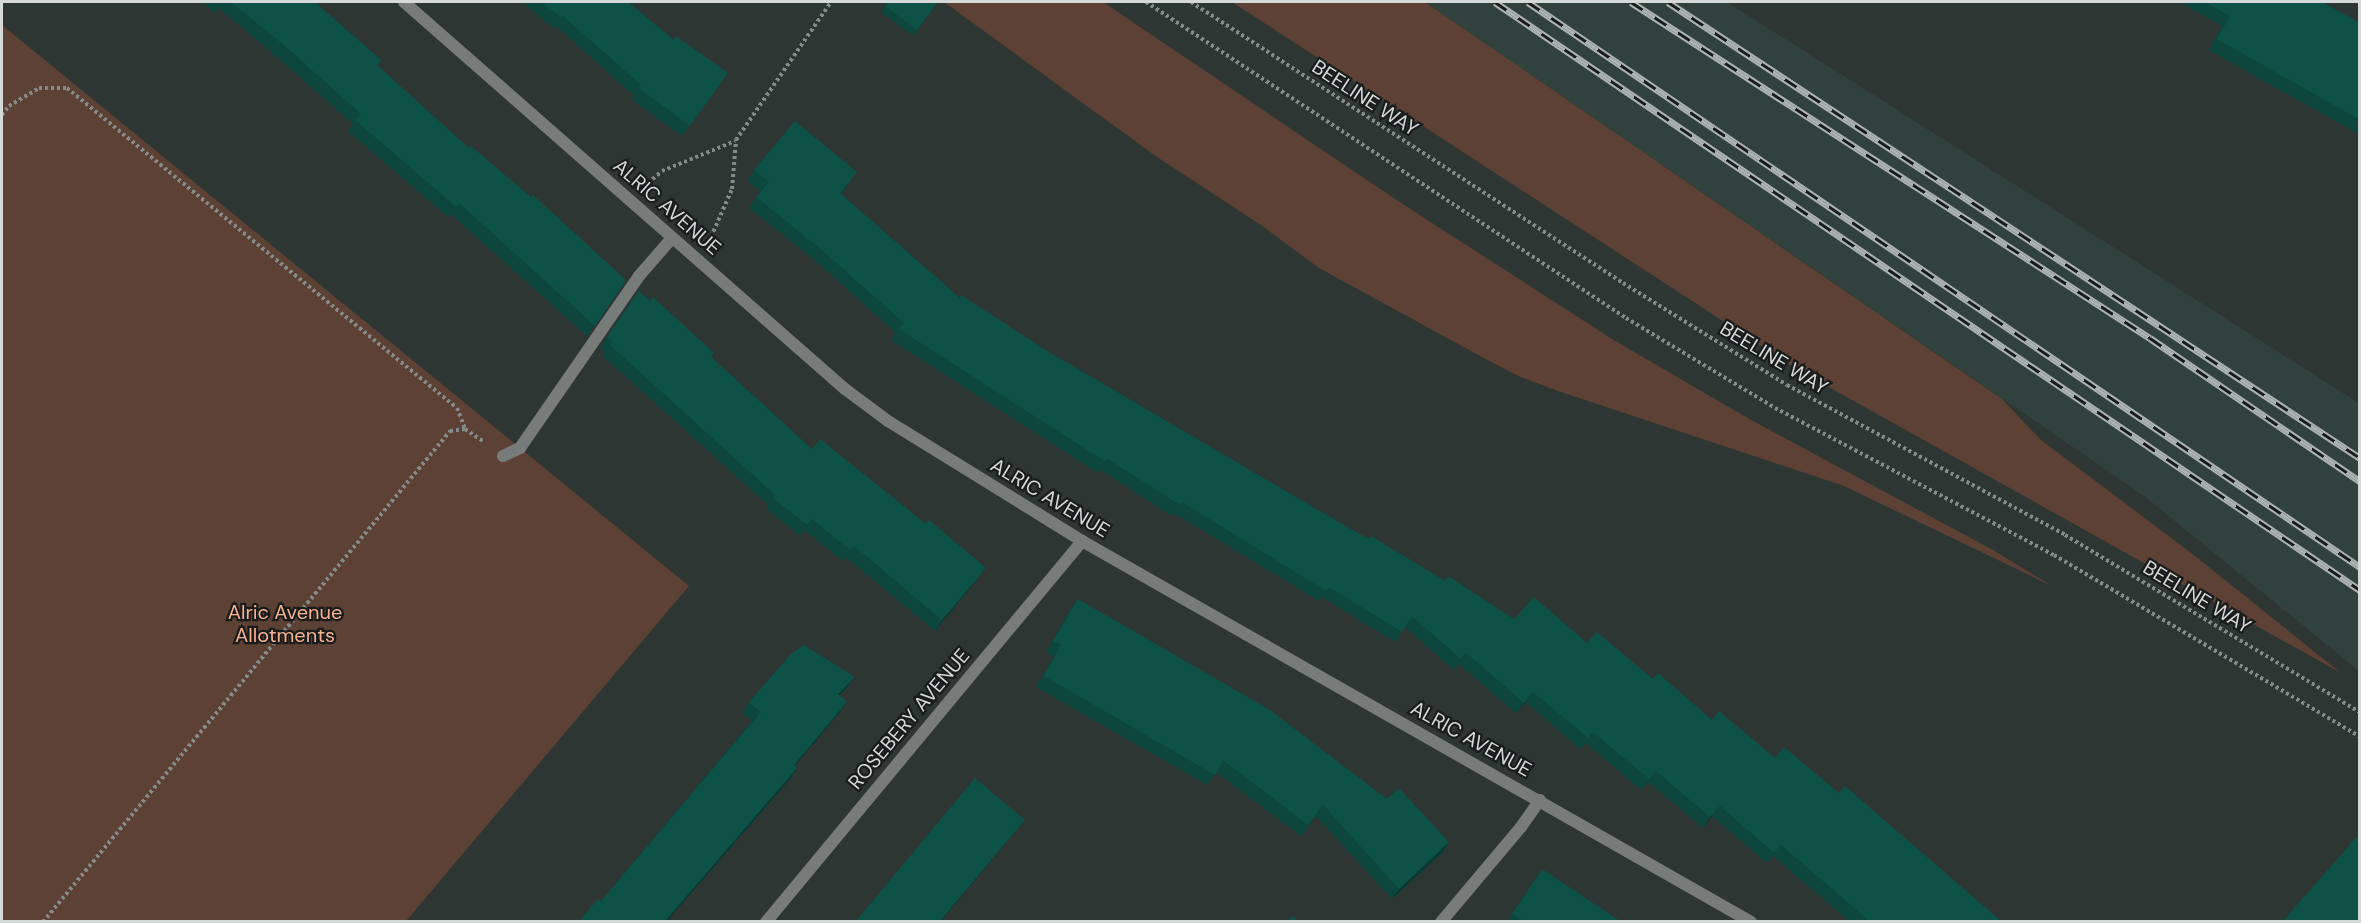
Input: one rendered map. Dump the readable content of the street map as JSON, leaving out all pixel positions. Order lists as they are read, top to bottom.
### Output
{
  "streets": {
    "street": ["ALRIC AVENUE", "ROSEBERY AVENUE"],
    "path": ["BEELINE WAY"]
  },
  "crossings": [
    ["ALRIC AVENUE", "ROSEBERY AVENUE"]
  ],
  "parks": ["Alric Avenue Allotments"]
}
